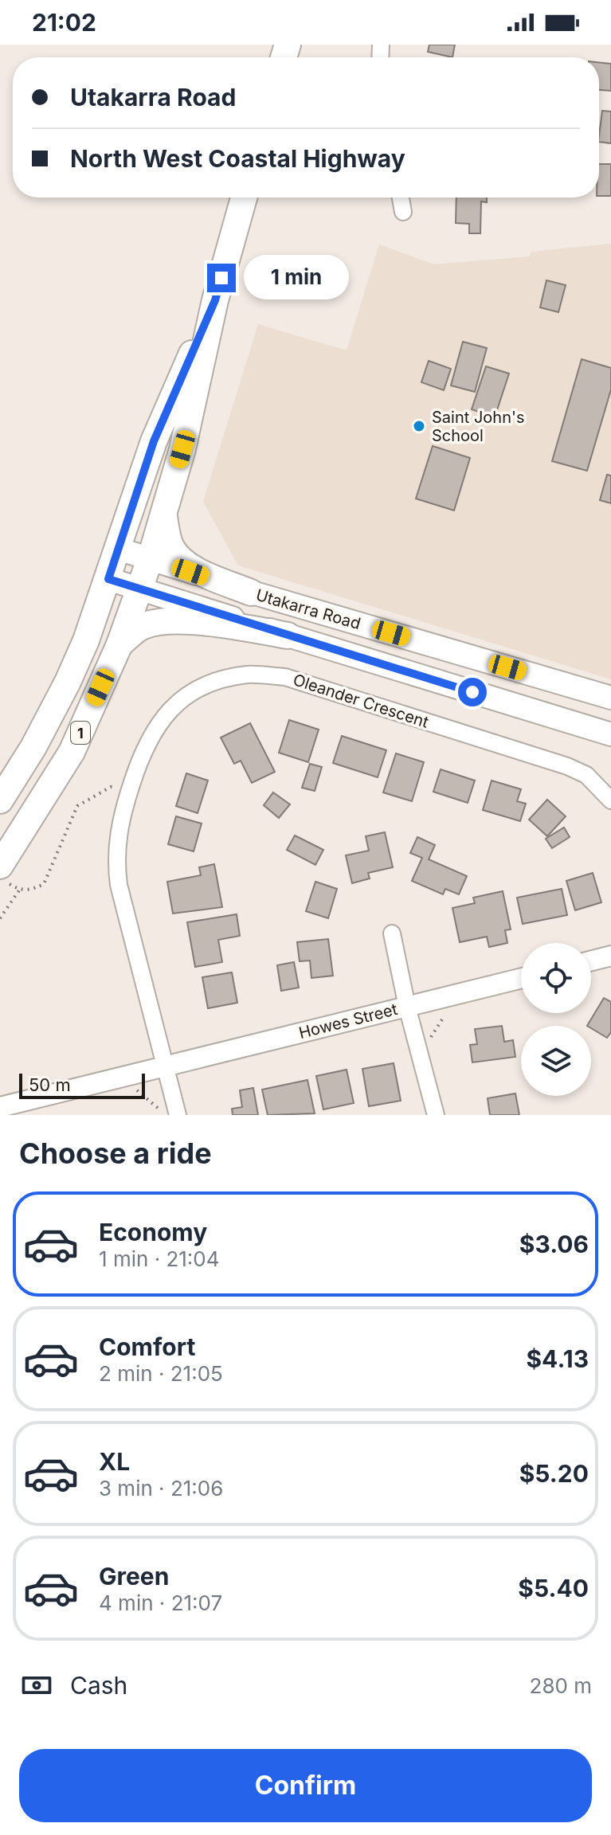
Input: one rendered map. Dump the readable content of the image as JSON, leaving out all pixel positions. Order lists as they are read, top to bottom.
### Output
{
  "streets": {
    "highway": ["1"],
    "main road": ["Utakarra Road"],
    "street": ["Oleander Crescent", "Howes Street"]
  },
  "crossings": [
    ["Utakarra Road", "1"],
    ["Oleander Crescent", "Howes Street"]
  ],
  "places": ["Saint John's School"],
  "scale_bar": "50 m",
  "page": {
    "status": "21:02",
    "banner": ["Utakarra Road", "North West Coastal Highway"],
    "bubble": "1 min",
    "scale": "50 m",
    "heading": "Choose a ride",
    "list": [
      {
        "name": "Economy",
        "note": "1 min · 21:04",
        "value": "$3.06"
      },
      {
        "name": "Comfort",
        "note": "2 min · 21:05",
        "value": "$4.13"
      },
      {
        "name": "XL",
        "note": "3 min · 21:06",
        "value": "$5.20"
      },
      {
        "name": "Green",
        "note": "4 min · 21:07",
        "value": "$5.40"
      }
    ],
    "pay": ["Cash", "280 m"],
    "buttons": "Confirm"
  }
}
